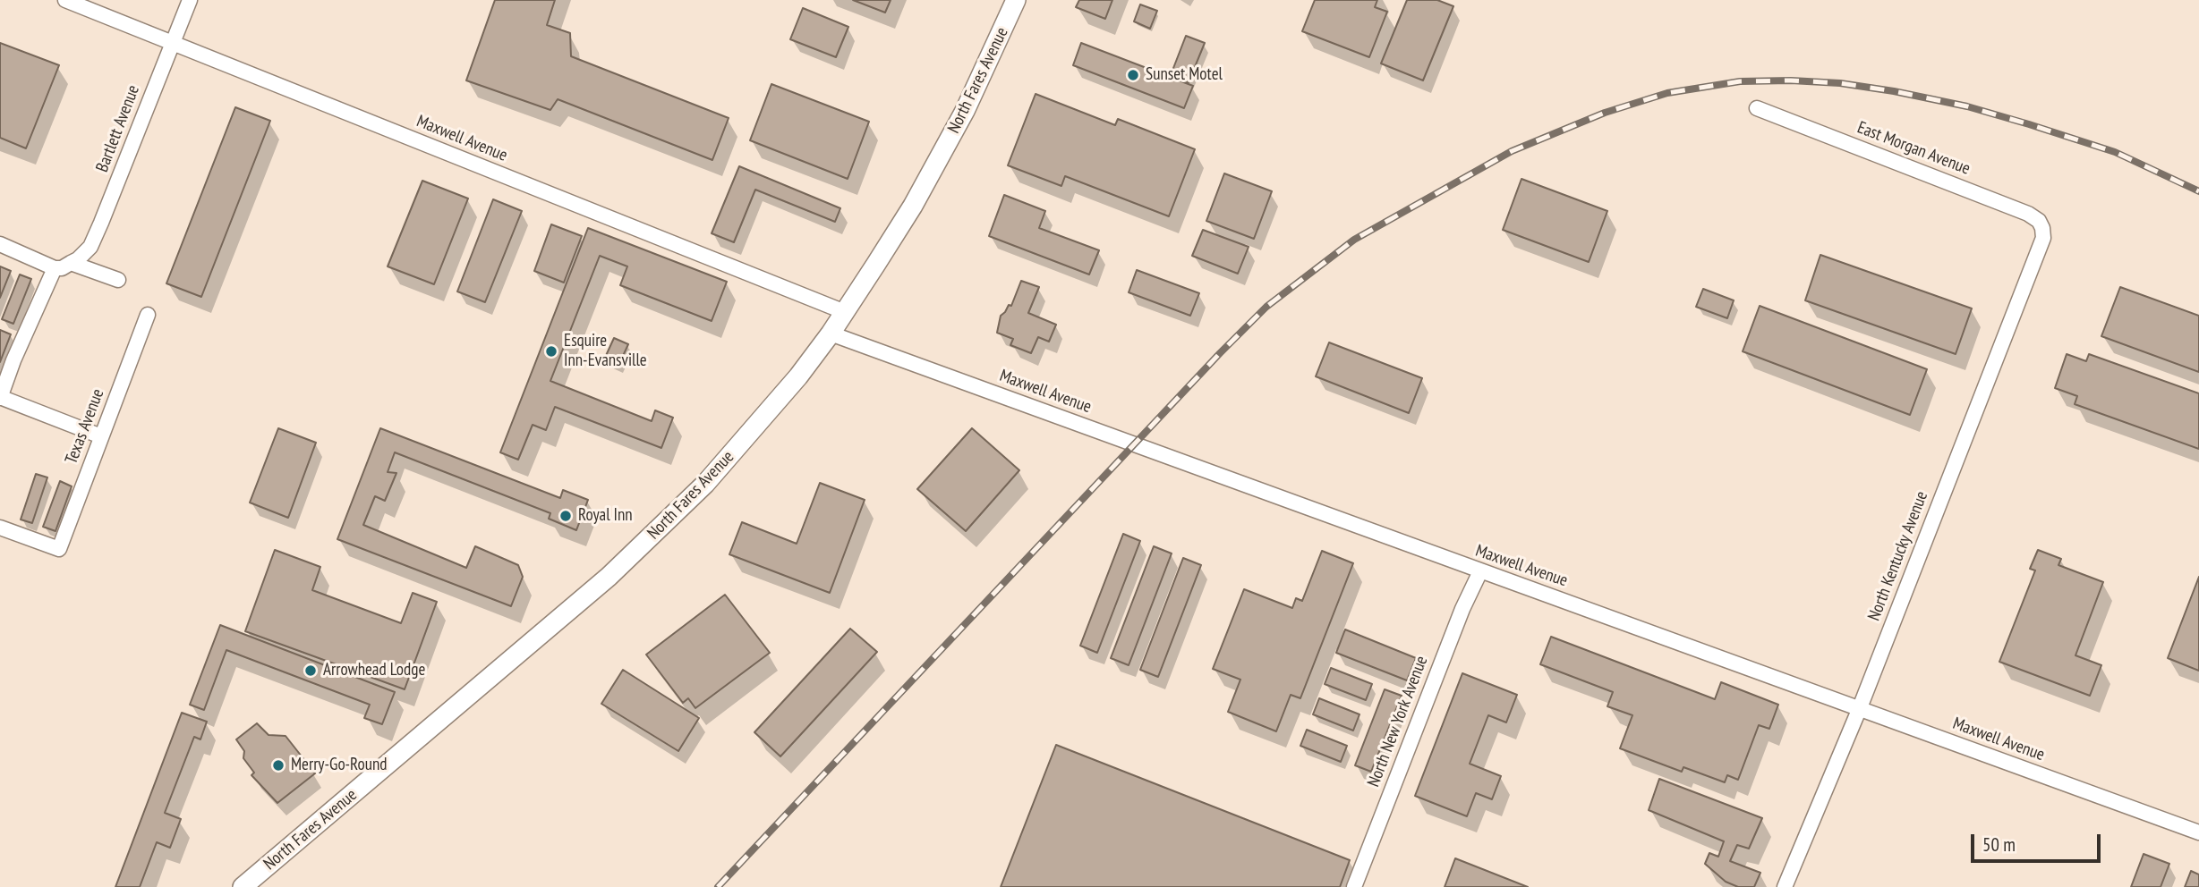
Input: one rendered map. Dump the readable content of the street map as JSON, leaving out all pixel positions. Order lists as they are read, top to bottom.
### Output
{
  "streets": {
    "street": [
      "North Fares Avenue",
      "Bartlett Avenue",
      "Maxwell Avenue",
      "East Morgan Avenue",
      "Texas Avenue",
      "North Kentucky Avenue",
      "North New York Avenue"
    ]
  },
  "crossings": [
    ["North Fares Avenue", "Maxwell Avenue"],
    ["Bartlett Avenue", "Maxwell Avenue"],
    ["Maxwell Avenue", "North Kentucky Avenue"],
    ["Maxwell Avenue", "North New York Avenue"],
    ["East Morgan Avenue", "North Kentucky Avenue"]
  ],
  "places": [
    "Sunset Motel",
    "Esquire Inn-Evansville",
    "Royal Inn",
    "Arrowhead Lodge",
    "Merry-Go-Round"
  ],
  "scale_bar": "50 m"
}
